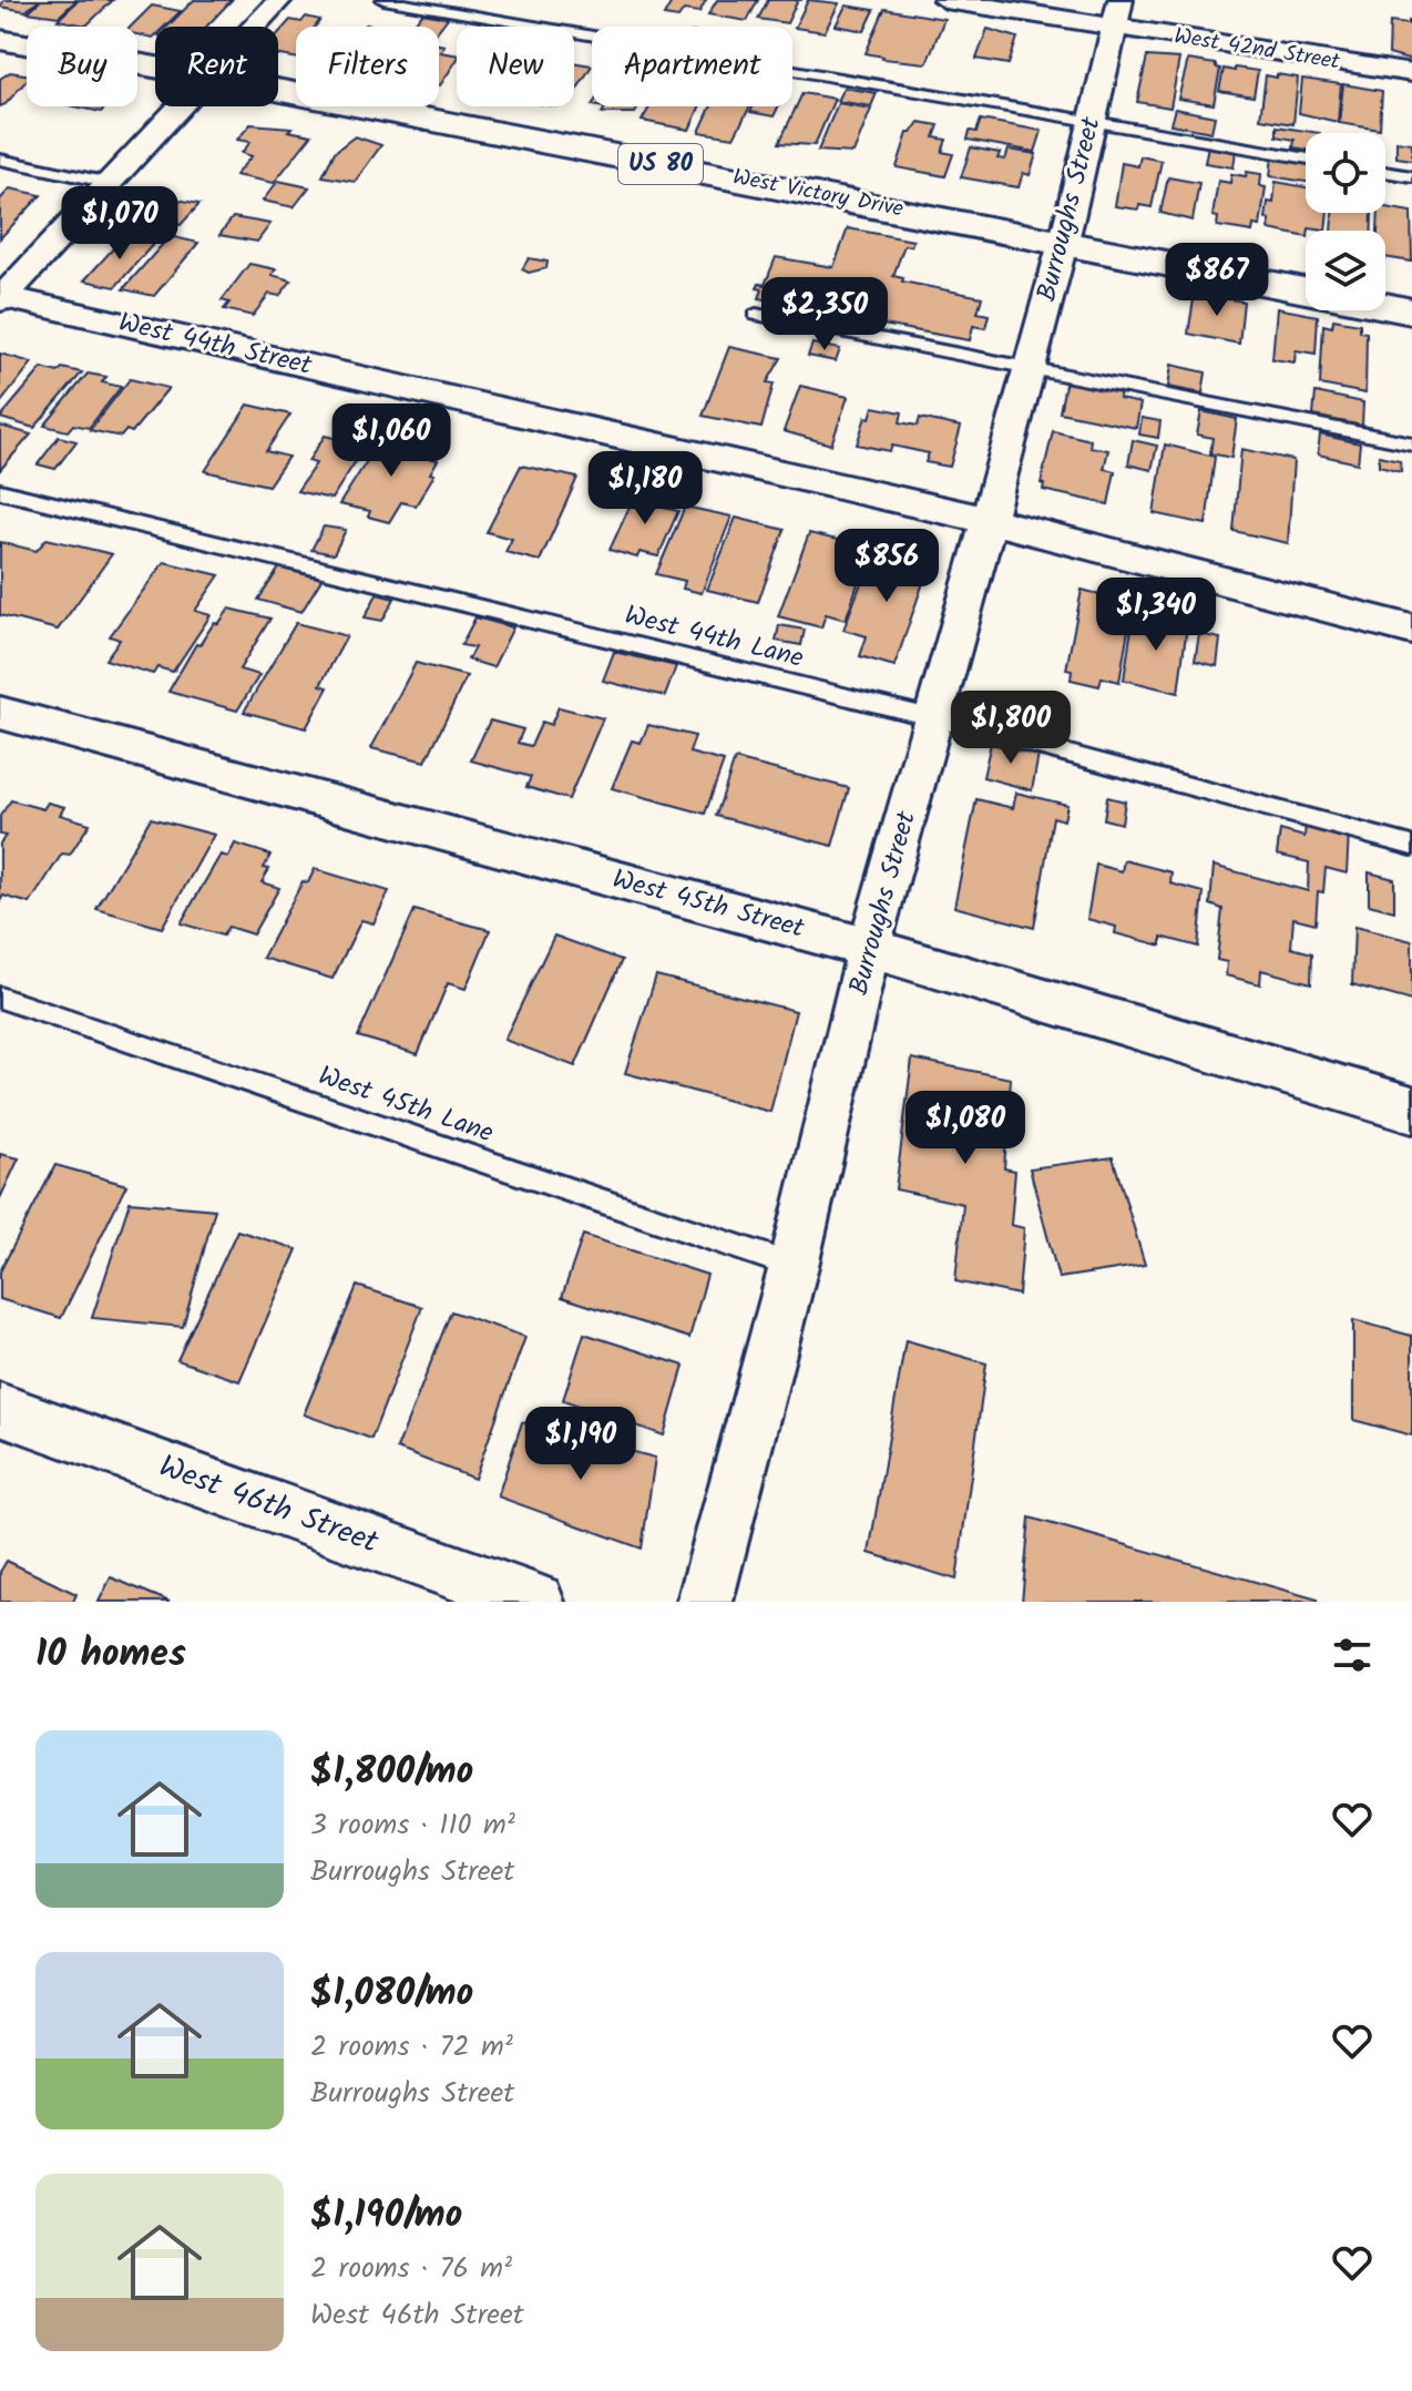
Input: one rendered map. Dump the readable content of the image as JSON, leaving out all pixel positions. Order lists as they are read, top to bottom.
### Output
{
  "streets": {
    "main road": ["US 80", "West Victory Drive"],
    "street": [
      "West 42nd Street",
      "Burroughs Street",
      "West 44th Street",
      "West 45th Street",
      "West 46th Street"
    ],
    "lane": ["West 44th Lane", "West 45th Lane"]
  },
  "crossings": [
    ["West 42nd Street", "Burroughs Street"],
    ["West Victory Drive", "Burroughs Street"],
    ["Burroughs Street", "West 44th Street"],
    ["Burroughs Street", "West 44th Lane"],
    ["Burroughs Street", "West 45th Street"],
    ["Burroughs Street", "West 45th Lane"]
  ],
  "page": {
    "chip": [
      "Buy",
      "Rent",
      "Filters",
      "New",
      "Apartment"
    ],
    "price": [
      "$1,070",
      "$867",
      "$2,350",
      "$1,060",
      "$1,180",
      "$856",
      "$1,340",
      "$1,800",
      "$1,080",
      "$1,190"
    ],
    "heading": "10 homes",
    "list": [
      {
        "name": "$1,800/mo",
        "note": "3 rooms · 110 m² · Burroughs Street"
      },
      {
        "name": "$1,080/mo",
        "note": "2 rooms · 72 m² · Burroughs Street"
      },
      {
        "name": "$1,190/mo",
        "note": "2 rooms · 76 m² · West 46th Street"
      }
    ]
  }
}
